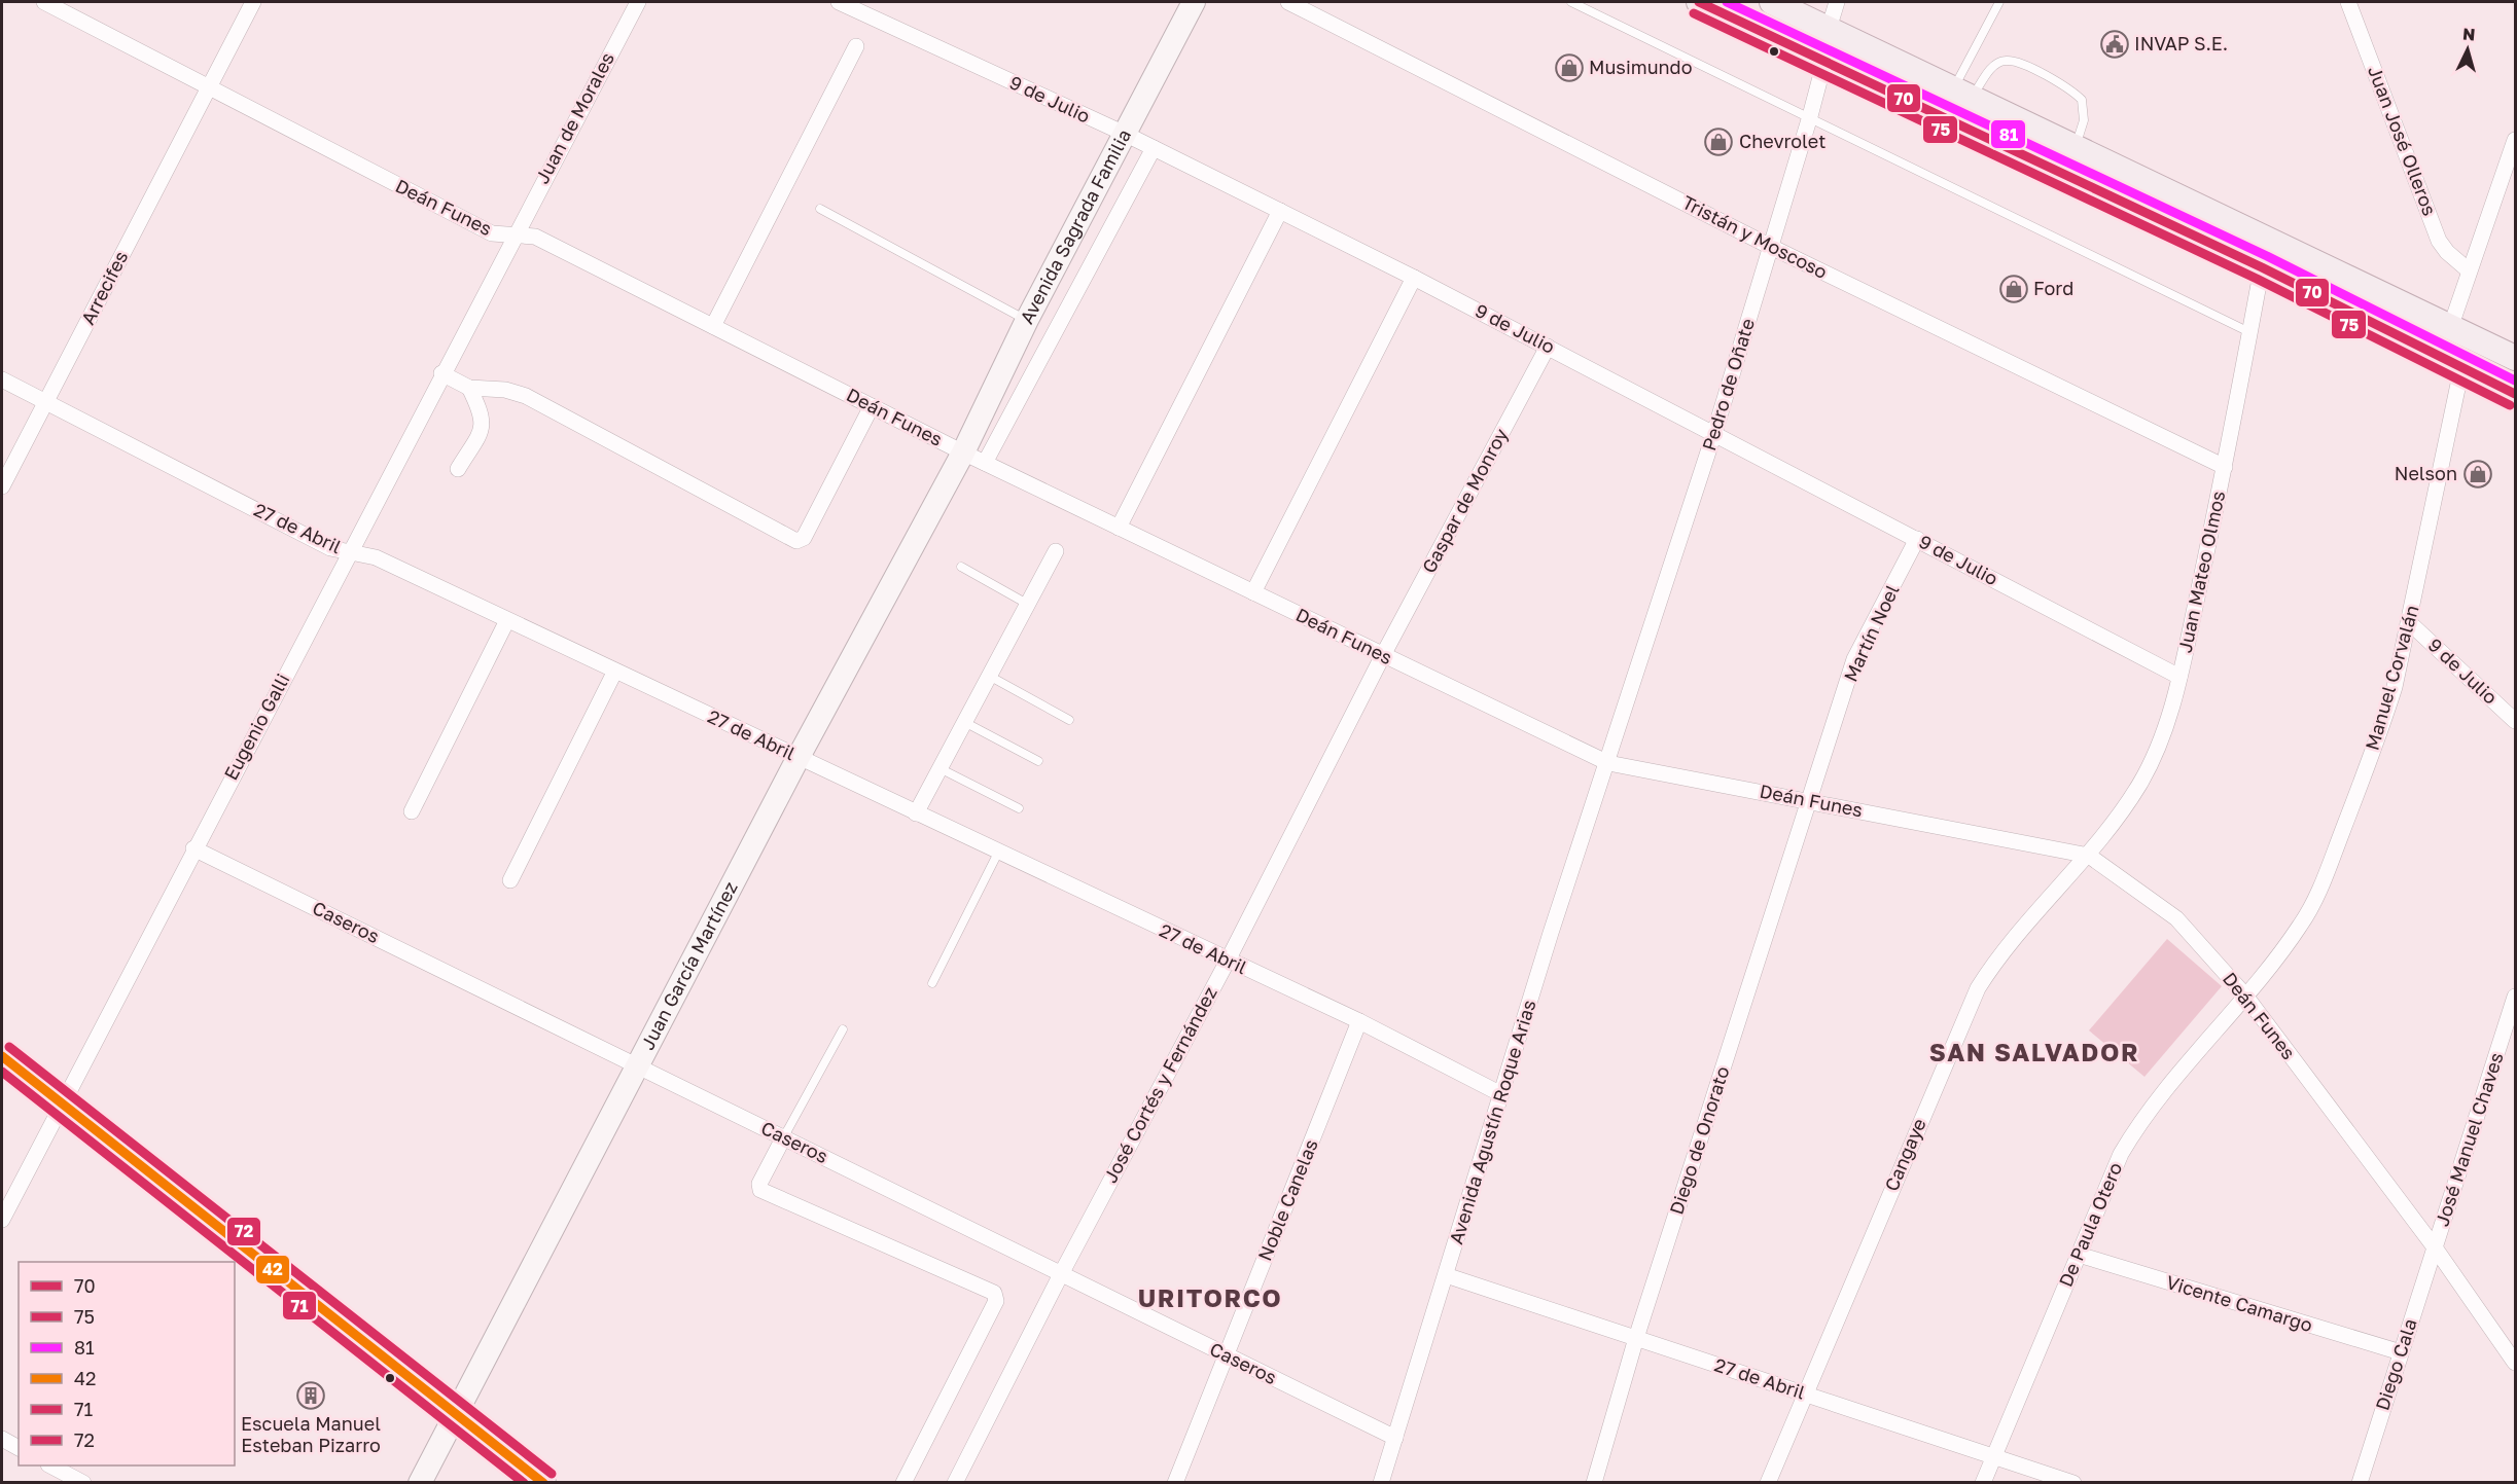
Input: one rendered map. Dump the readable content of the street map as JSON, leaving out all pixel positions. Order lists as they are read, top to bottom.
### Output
{
  "streets": {
    "main road": ["Avenida Sagrada Familia", "Juan García Martínez"],
    "street": [
      "9 de Julio",
      "Juan de Morales",
      "Juan José Olleros",
      "Deán Funes",
      "Tristán y Moscoso",
      "Arrecifes",
      "Pedro de Oñate",
      "Gaspar de Monroy",
      "27 de Abril",
      "Juan Mateo Olmos",
      "Martín Noel",
      "Manuel Corvalán",
      "Eugenio Galli",
      "Caseros",
      "José Cortés y Fernández",
      "Avenida Agustín Roque Arias",
      "José Manuel Chaves",
      "Diego de Onorato",
      "Cangaye",
      "Noble Canelas",
      "De Paula Otero",
      "Vicente Camargo",
      "Diego Cala"
    ]
  },
  "crossings": [
    ["9 de Julio", "Avenida Sagrada Familia"],
    ["9 de Julio", "Pedro de Oñate"],
    ["9 de Julio", "Gaspar de Monroy"],
    ["9 de Julio", "Juan Mateo Olmos"],
    ["9 de Julio", "Martín Noel"],
    ["9 de Julio", "Manuel Corvalán"],
    ["Juan de Morales", "Deán Funes"],
    ["Juan de Morales", "Eugenio Galli"],
    ["Deán Funes", "Avenida Sagrada Familia"],
    ["Deán Funes", "Arrecifes"],
    ["Deán Funes", "Pedro de Oñate"],
    ["Deán Funes", "Gaspar de Monroy"],
    ["Deán Funes", "Juan Mateo Olmos"],
    ["Deán Funes", "Martín Noel"],
    ["Deán Funes", "Manuel Corvalán"],
    ["Deán Funes", "Eugenio Galli"],
    ["Deán Funes", "Juan García Martínez"],
    ["Deán Funes", "José Cortés y Fernández"],
    ["Deán Funes", "Avenida Agustín Roque Arias"],
    ["Deán Funes", "José Manuel Chaves"],
    ["Deán Funes", "Diego de Onorato"],
    ["Deán Funes", "Cangaye"],
    ["Deán Funes", "De Paula Otero"],
    ["Deán Funes", "Diego Cala"],
    ["Avenida Sagrada Familia", "Juan García Martínez"],
    ["Tristán y Moscoso", "Pedro de Oñate"],
    ["Tristán y Moscoso", "Juan Mateo Olmos"],
    ["Arrecifes", "27 de Abril"],
    ["Pedro de Oñate", "Avenida Agustín Roque Arias"],
    ["Gaspar de Monroy", "José Cortés y Fernández"],
    ["27 de Abril", "Eugenio Galli"],
    ["27 de Abril", "Juan García Martínez"],
    ["27 de Abril", "José Cortés y Fernández"],
    ["27 de Abril", "Avenida Agustín Roque Arias"],
    ["27 de Abril", "Diego de Onorato"],
    ["27 de Abril", "Cangaye"],
    ["27 de Abril", "Noble Canelas"],
    ["27 de Abril", "De Paula Otero"],
    ["Juan Mateo Olmos", "Cangaye"],
    ["Martín Noel", "Diego de Onorato"],
    ["Manuel Corvalán", "De Paula Otero"],
    ["Eugenio Galli", "Caseros"],
    ["Caseros", "Juan García Martínez"],
    ["Caseros", "José Cortés y Fernández"],
    ["Caseros", "Avenida Agustín Roque Arias"],
    ["Caseros", "Noble Canelas"],
    ["José Manuel Chaves", "Diego Cala"],
    ["De Paula Otero", "Vicente Camargo"],
    ["Vicente Camargo", "Diego Cala"]
  ],
  "districts": ["SAN SALVADOR", "URITORCO"],
  "places": {
    "public building": ["INVAP S.E."],
    "shop": [
      "Musimundo",
      "Chevrolet",
      "Ford",
      "Nelson"
    ],
    "building": ["Escuela Manuel Esteban Pizarro"]
  },
  "lines": [
    "transit line 70",
    "transit line 81",
    "transit line 75",
    "transit line 72",
    "transit line 42",
    "transit line 71"
  ],
  "legend": [
    "70",
    "75",
    "81",
    "42",
    "71",
    "72"
  ],
  "north": "top"
}
